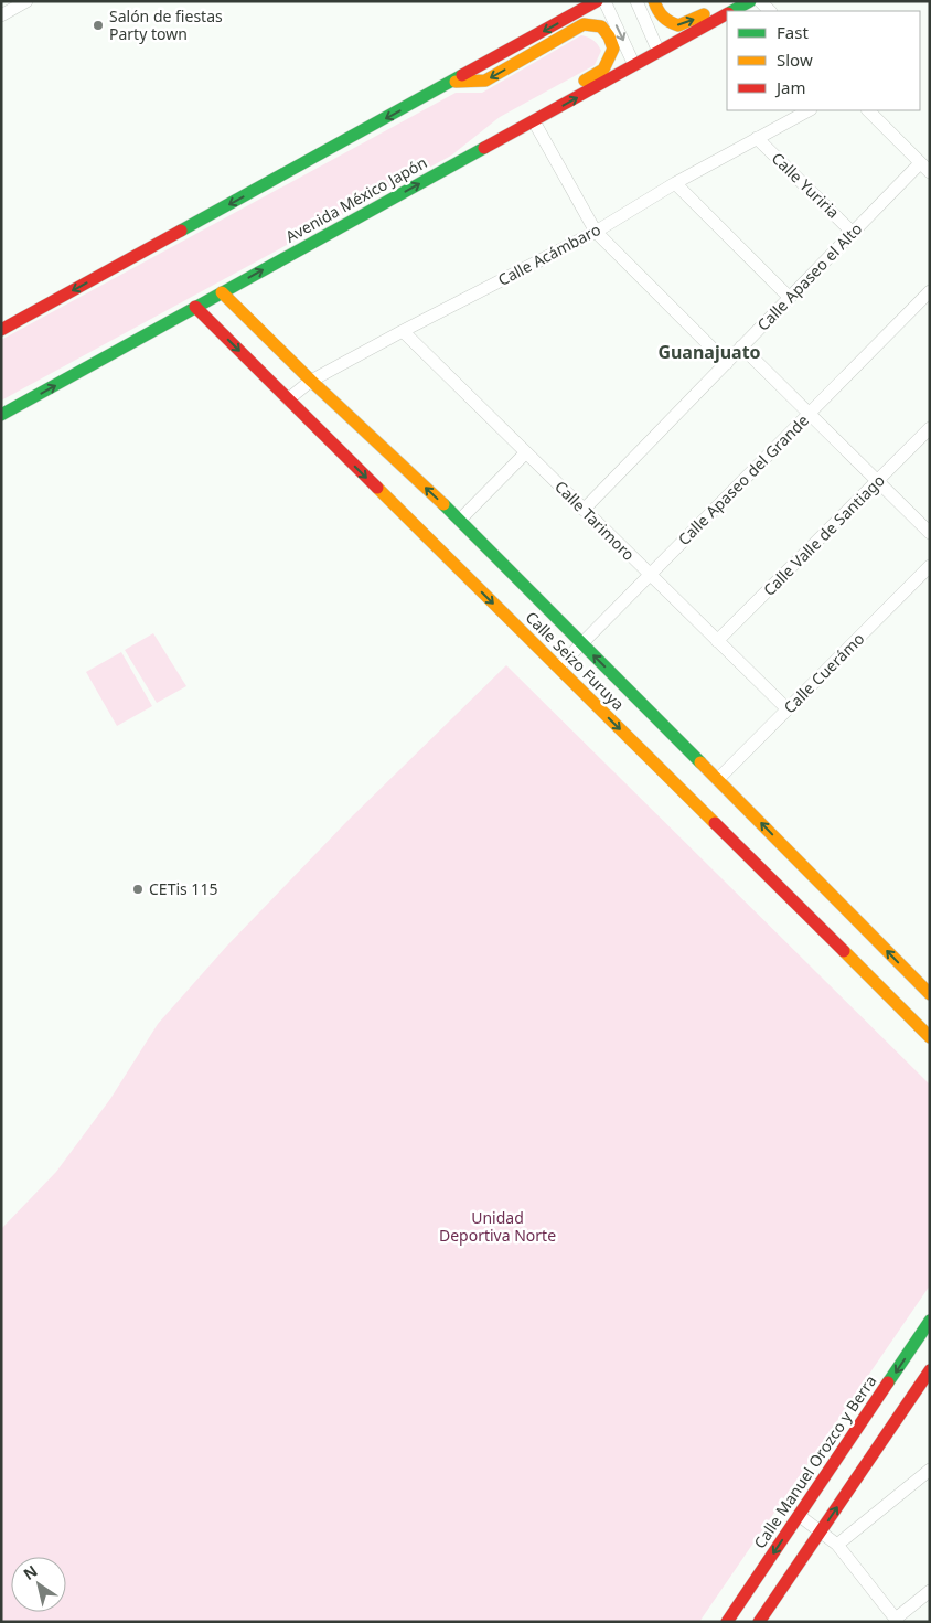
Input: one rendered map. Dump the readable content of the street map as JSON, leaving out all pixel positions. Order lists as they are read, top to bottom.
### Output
{
  "streets": {
    "street": [
      "Calle Yuriria",
      "Avenida México Japón",
      "Calle Acámbaro",
      "Calle Apaseo el Alto",
      "Calle Apaseo del Grande",
      "Calle Tarimoro",
      "Calle Valle de Santiago",
      "Calle Seizo Furuya",
      "Calle Cuerámo",
      "Calle Manuel Orozco y Berra"
    ]
  },
  "crossings": [
    ["Calle Yuriria", "Calle Acámbaro"],
    ["Calle Yuriria", "Calle Apaseo el Alto"],
    ["Avenida México Japón", "Calle Seizo Furuya"],
    ["Calle Acámbaro", "Calle Tarimoro"],
    ["Calle Acámbaro", "Calle Seizo Furuya"],
    ["Calle Apaseo el Alto", "Calle Tarimoro"],
    ["Calle Apaseo del Grande", "Calle Tarimoro"],
    ["Calle Apaseo del Grande", "Calle Seizo Furuya"],
    ["Calle Tarimoro", "Calle Valle de Santiago"],
    ["Calle Tarimoro", "Calle Cuerámo"],
    ["Calle Seizo Furuya", "Calle Cuerámo"]
  ],
  "districts": ["Guanajuato"],
  "parks": ["Unidad Deportiva Norte"],
  "places": ["Salón de fiestas Party town", "CETis 115"],
  "legend": ["Fast", "Slow", "Jam"],
  "north": "top left"
}
